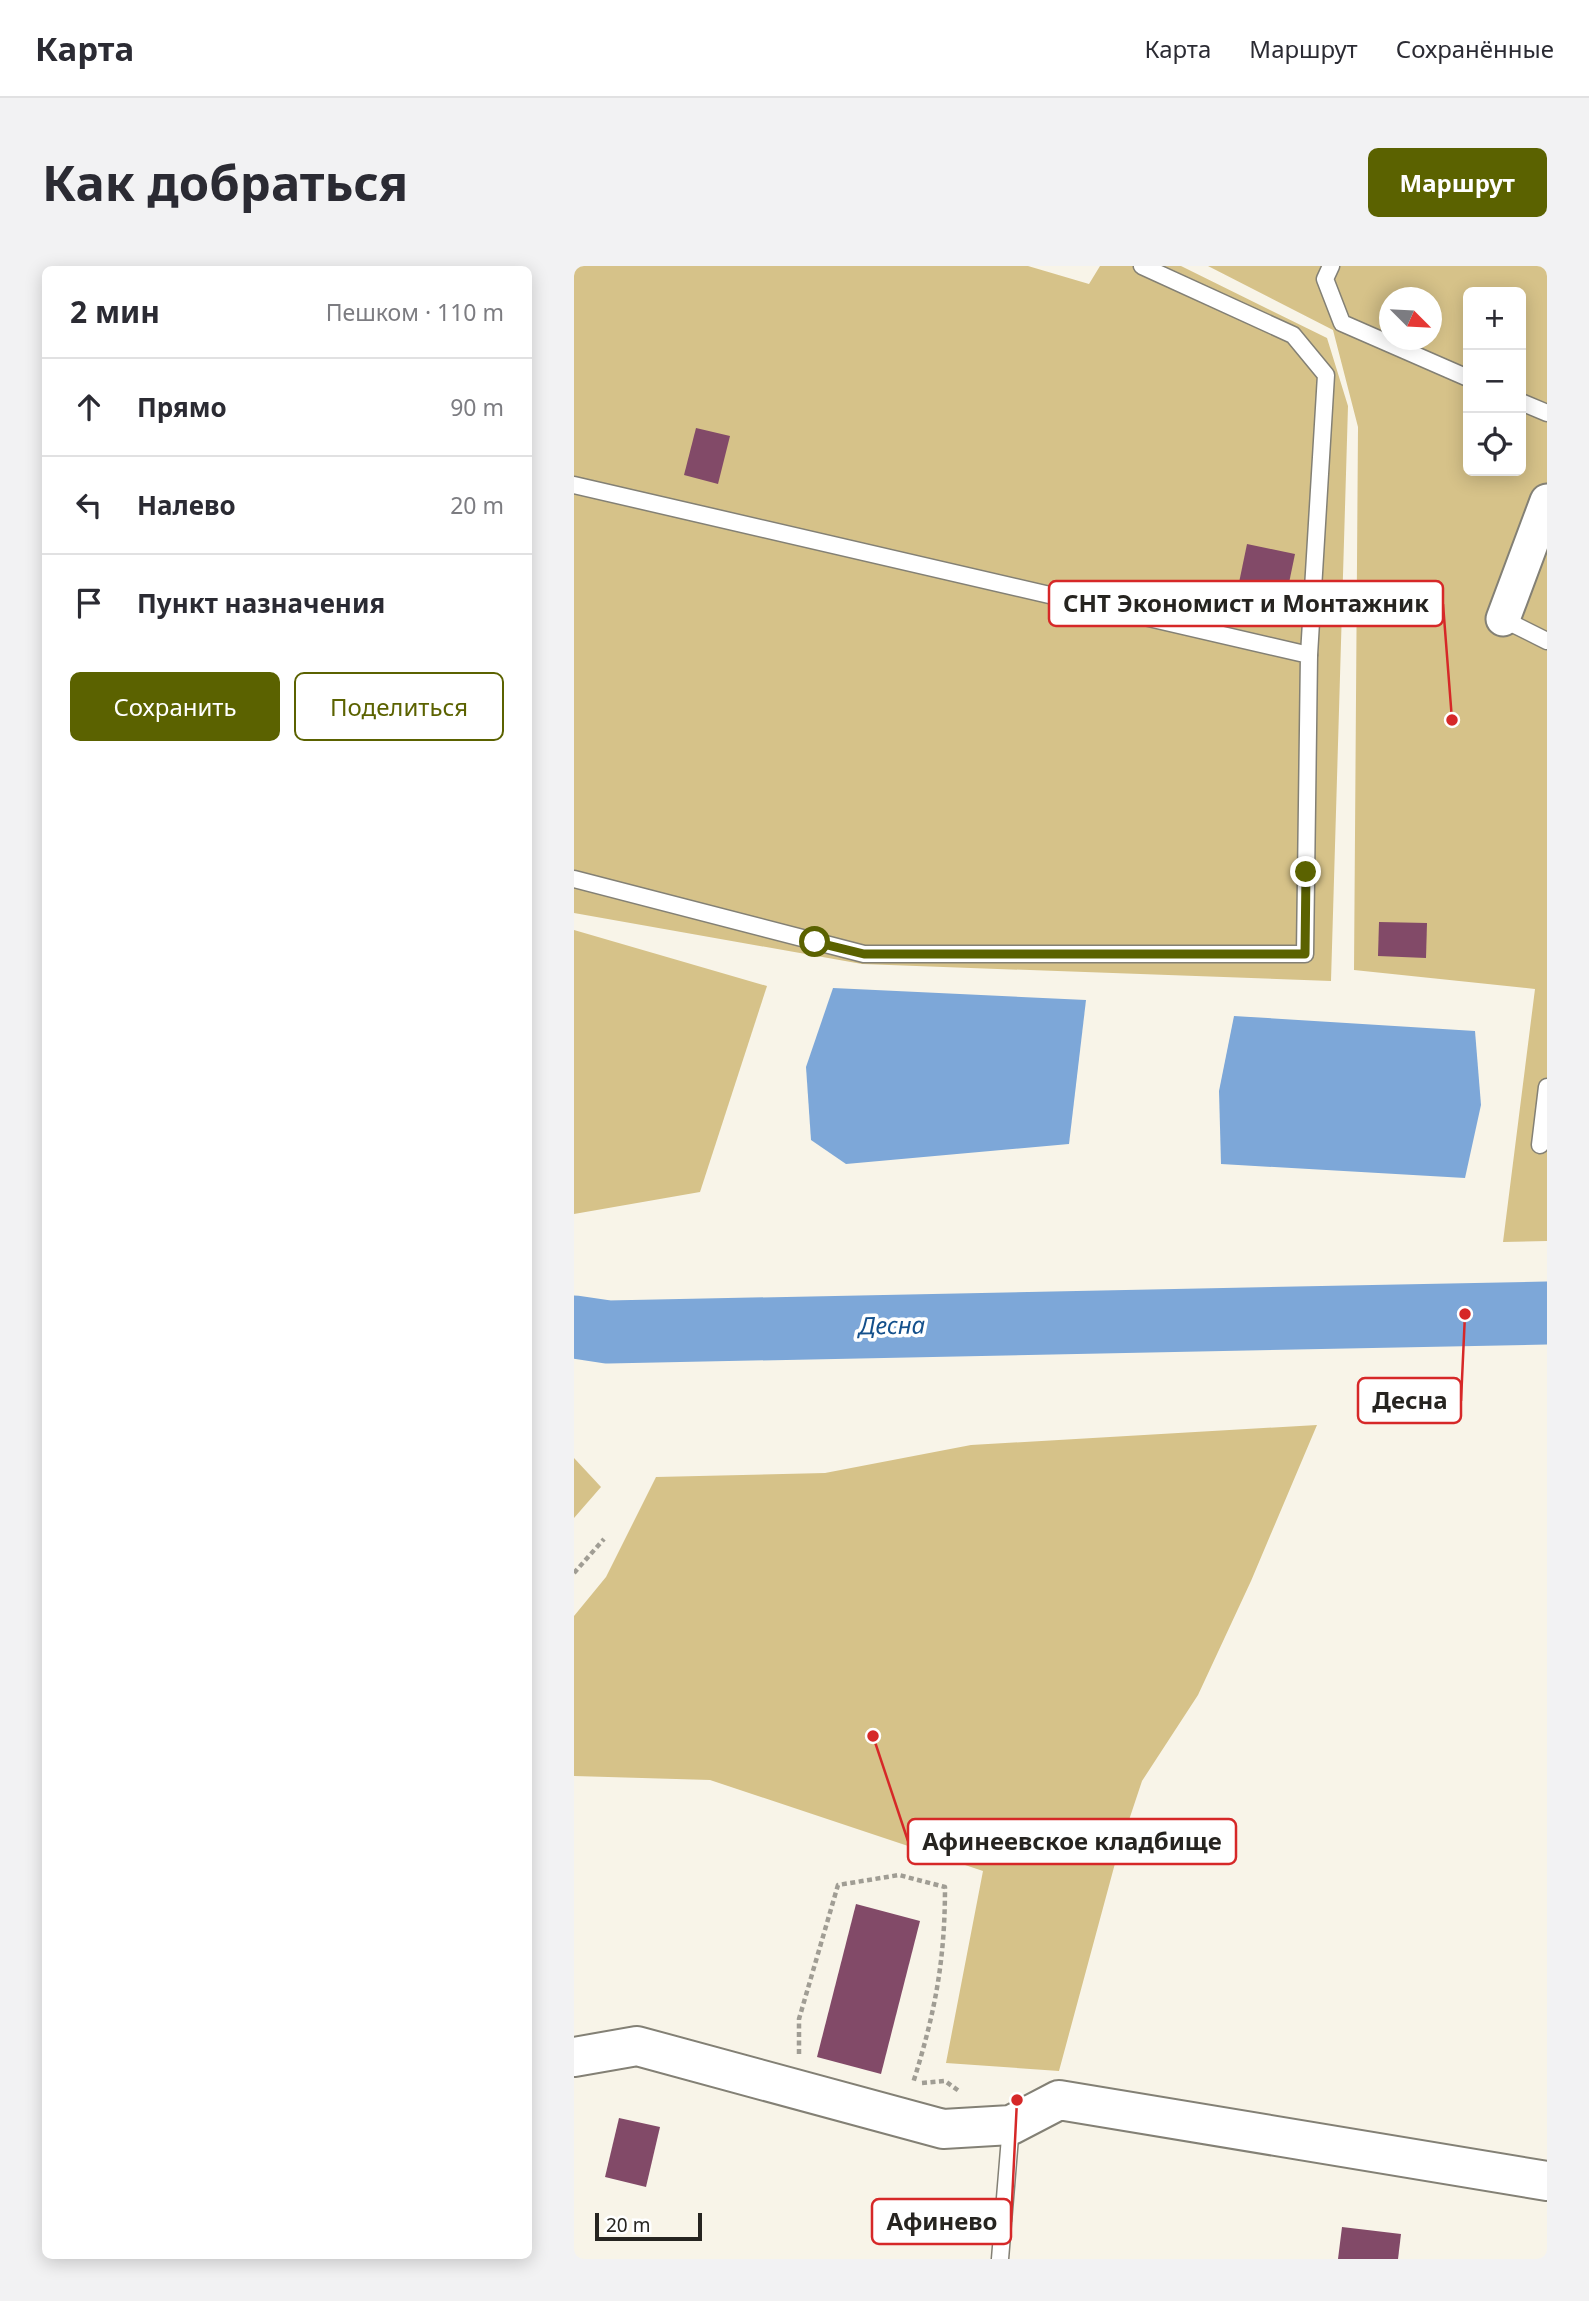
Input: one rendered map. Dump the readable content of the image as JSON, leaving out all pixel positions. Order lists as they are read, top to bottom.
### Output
{
  "water": ["Десна"],
  "places": [
    "СНТ Экономист и Монтажник",
    "Десна",
    "Афинеевское кладбище",
    "Афинево"
  ],
  "scale_bar": "20 m",
  "north": "bottom right",
  "page": {
    "header": "Карта",
    "nav": ["Карта", "Маршрут", "Сохранённые"],
    "buttons": [
      "Маршрут",
      ["Сохранить", "Поделиться"]
    ],
    "title": "Как добраться",
    "heading": ["2 мин", "Пешком · 110 m"],
    "map_buttons": ["+", "−"],
    "list": [
      ["Прямо", "90 m"],
      ["Налево", "20 m"],
      "Пункт назначения"
    ],
    "scale": "20 m"
  }
}
